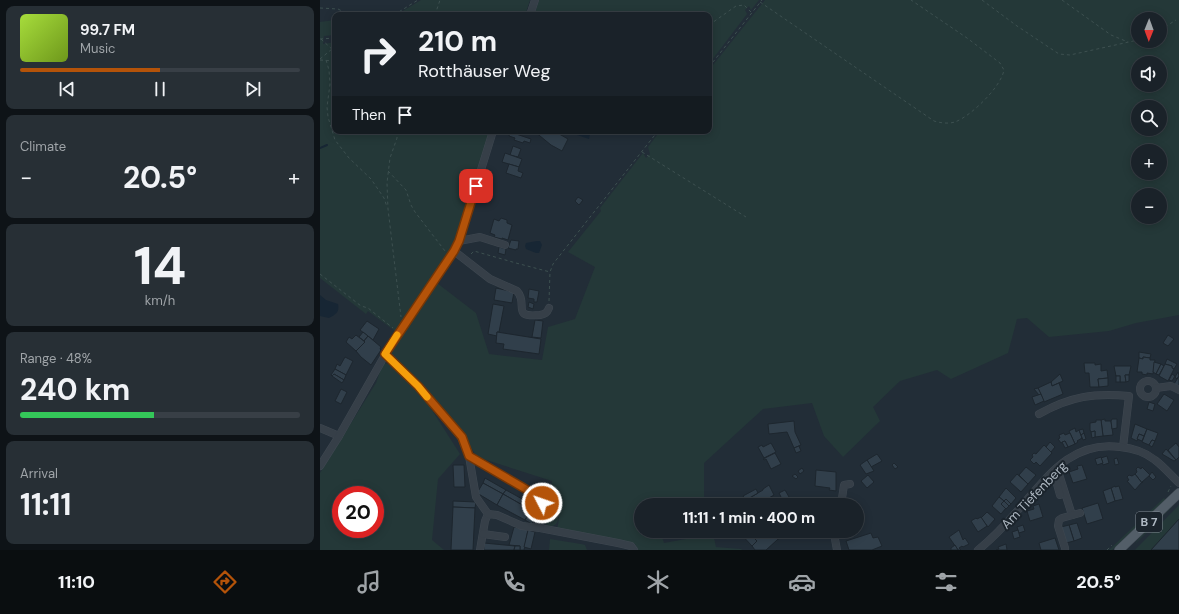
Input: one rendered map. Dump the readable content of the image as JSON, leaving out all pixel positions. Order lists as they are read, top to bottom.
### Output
{
  "streets": {
    "main road": ["B 7"],
    "street": ["Am Tiefenberg"]
  },
  "north": "bottom",
  "page": {
    "map_buttons": ["+", "−"],
    "turn": ["210 m", "Rotthäuser Weg"],
    "song": ["99.7 FM", "Music"],
    "then": "Then",
    "tile": [
      "Climate",
      ["14", "km/h"],
      ["Range · 48%", "240 km"],
      ["Arrival", "11:11"]
    ],
    "heat": ["−", "20.5°", "+"],
    "limit": "20",
    "trip": "11:11 · 1 min · 400 m",
    "tabs": ["11:10", "20.5°"]
  }
}
